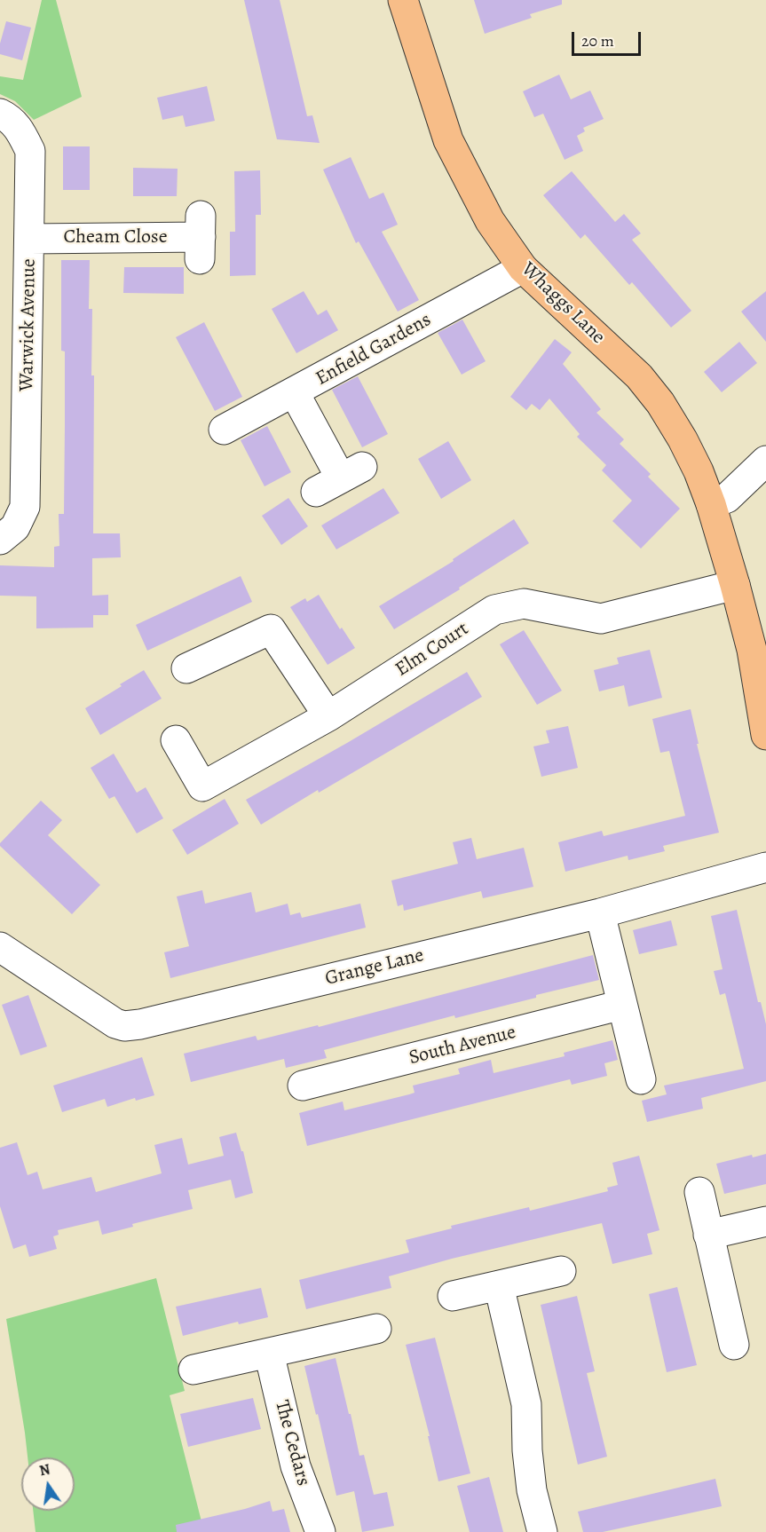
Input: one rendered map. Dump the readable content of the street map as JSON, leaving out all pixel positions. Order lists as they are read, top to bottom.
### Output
{
  "streets": {
    "main road": ["Whaggs Lane"],
    "street": [
      "Cheam Close",
      "Warwick Avenue",
      "Enfield Gardens",
      "Elm Court",
      "Grange Lane",
      "South Avenue",
      "The Cedars"
    ]
  },
  "crossings": [
    ["Cheam Close", "Warwick Avenue"],
    ["Whaggs Lane", "Enfield Gardens"],
    ["Whaggs Lane", "Elm Court"]
  ],
  "scale_bar": "20 m",
  "north": "top"
}
